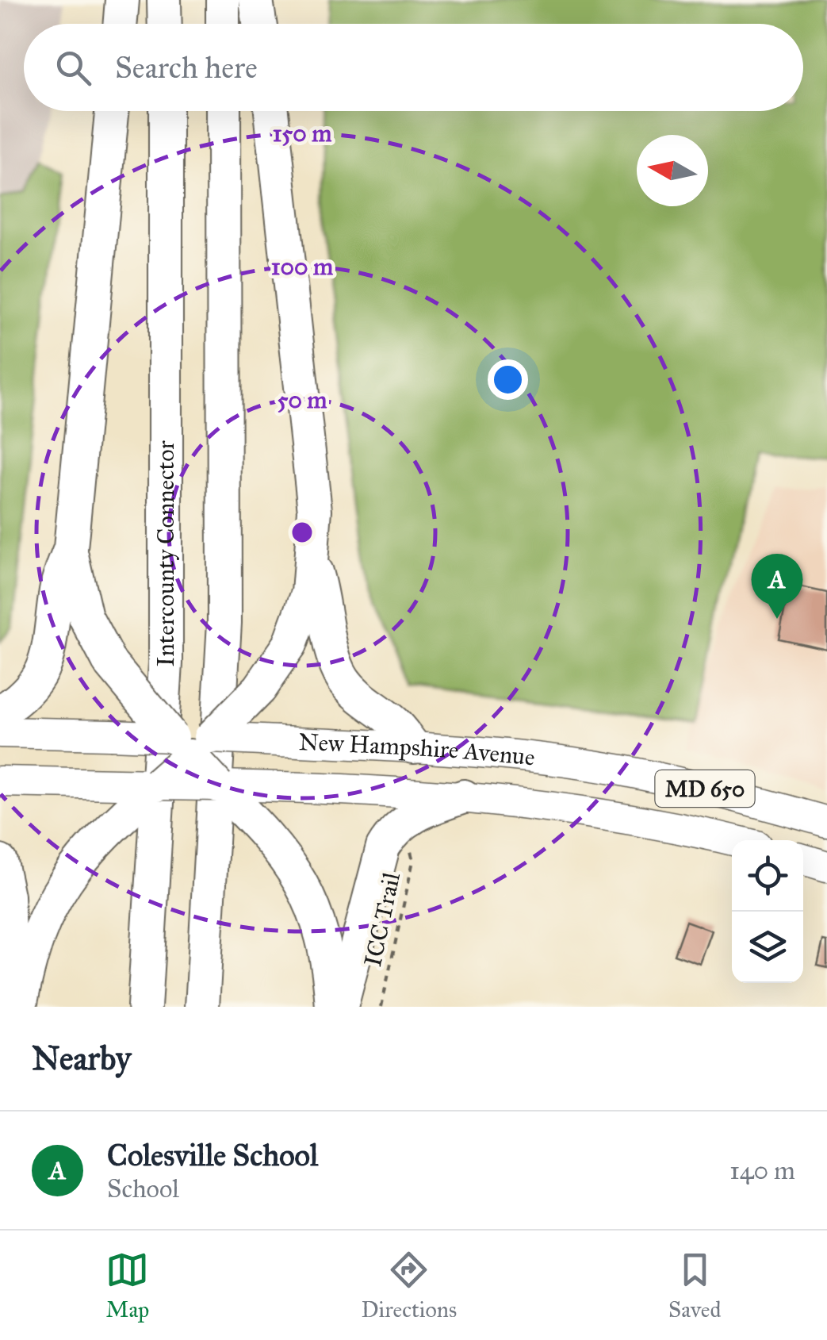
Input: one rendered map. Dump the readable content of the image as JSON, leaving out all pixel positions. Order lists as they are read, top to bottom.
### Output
{
  "streets": {
    "highway": ["Intercounty Connector"],
    "main road": ["New Hampshire Avenue", "MD 650"],
    "path": ["ICC Trail"]
  },
  "north": "left",
  "page": {
    "search": "Search here",
    "pins": "A",
    "heading": "Nearby",
    "list": [
      {
        "mark": "A",
        "name": "Colesville School",
        "note": "School",
        "value": "140 m"
      }
    ],
    "nav": ["Map", "Directions", "Saved"]
  },
  "rings": ["150 m", "100 m", "50 m"]
}
